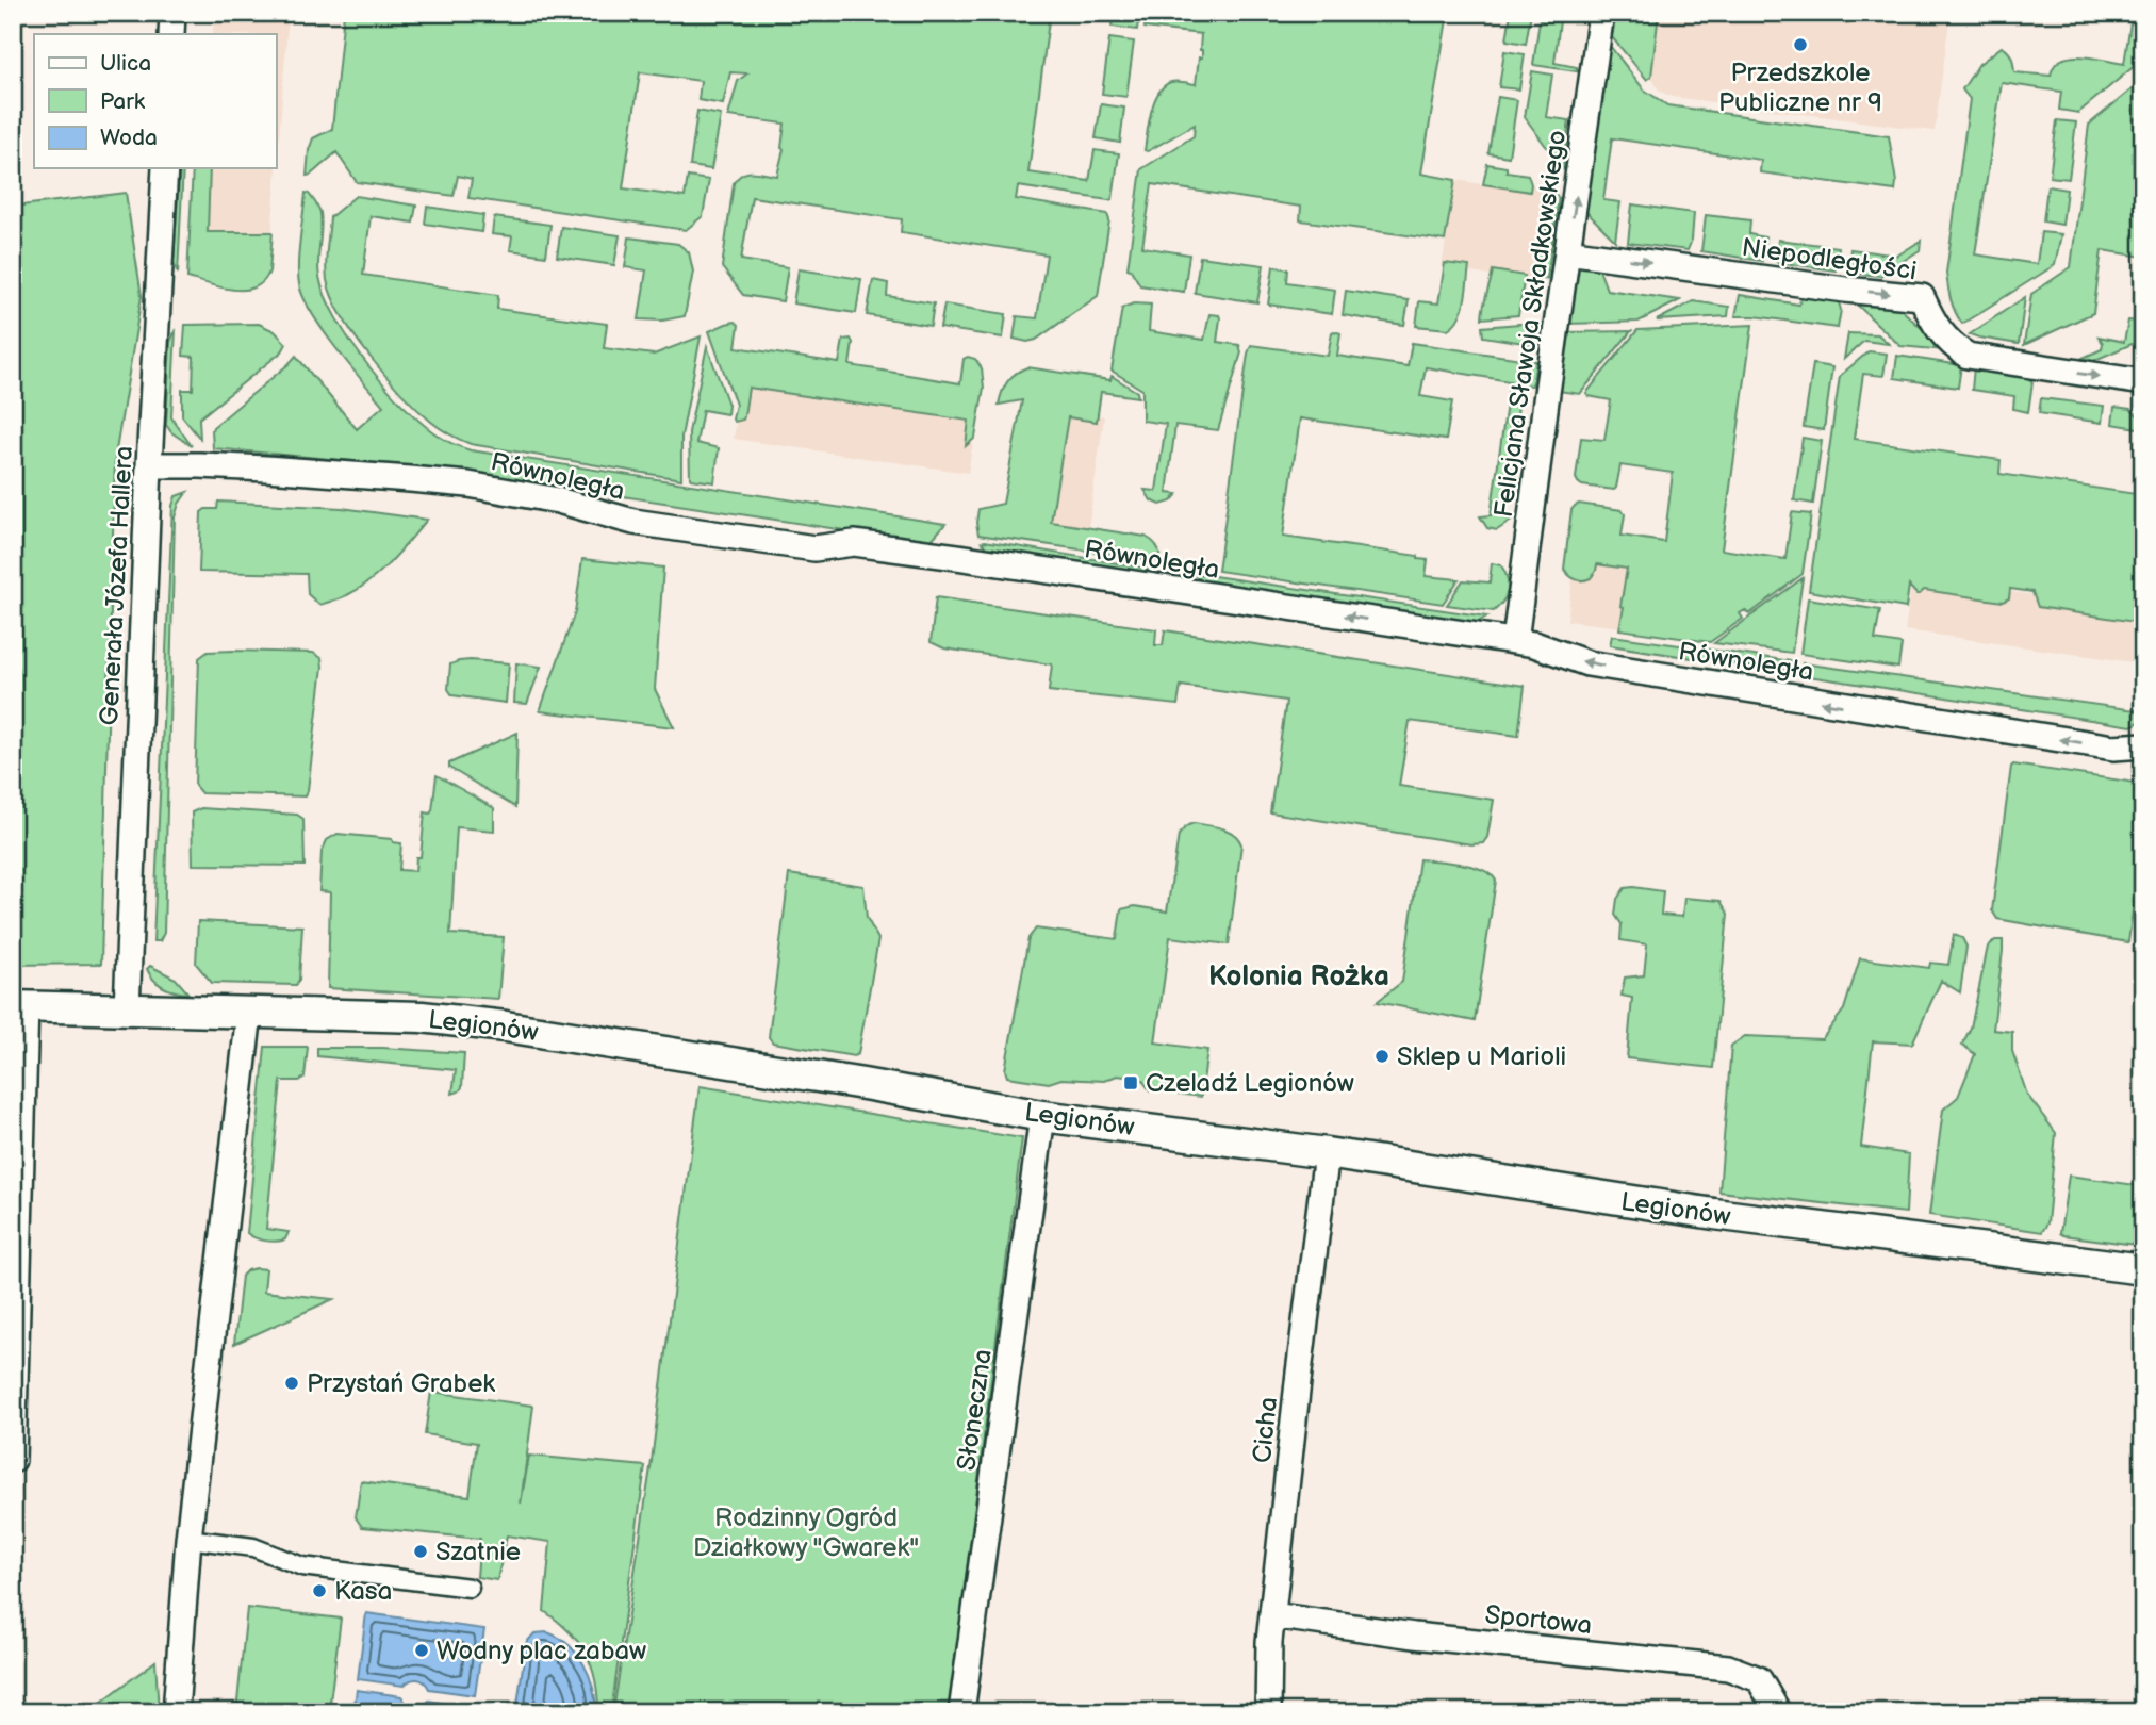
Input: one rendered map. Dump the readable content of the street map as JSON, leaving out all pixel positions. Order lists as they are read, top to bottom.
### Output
{
  "streets": {
    "street": [
      "Niepodległości",
      "Felicjana Sławoja Składkowskiego",
      "Równoległa",
      "Generała Józefa Hallera",
      "Legionów",
      "Słoneczna",
      "Cicha",
      "Sportowa"
    ]
  },
  "crossings": [
    ["Niepodległości", "Felicjana Sławoja Składkowskiego"],
    ["Felicjana Sławoja Składkowskiego", "Równoległa"],
    ["Równoległa", "Generała Józefa Hallera"],
    ["Generała Józefa Hallera", "Legionów"],
    ["Legionów", "Słoneczna"],
    ["Legionów", "Cicha"],
    ["Cicha", "Sportowa"]
  ],
  "one_way": ["Niepodległości", "Felicjana Sławoja Składkowskiego", "Równoległa"],
  "districts": ["Kolonia Rożka"],
  "parks": ["Rodzinny Ogród Działkowy \"Gwarek\""],
  "places": {
    "other": [
      "Przedszkole Publiczne nr 9",
      "Sklep u Marioli",
      "Przystań Grabek",
      "Szatnie",
      "Kasa",
      "Wodny plac zabaw"
    ],
    "transit": ["Czeladź Legionów"]
  },
  "legend": ["Ulica", "Park", "Woda"]
}
